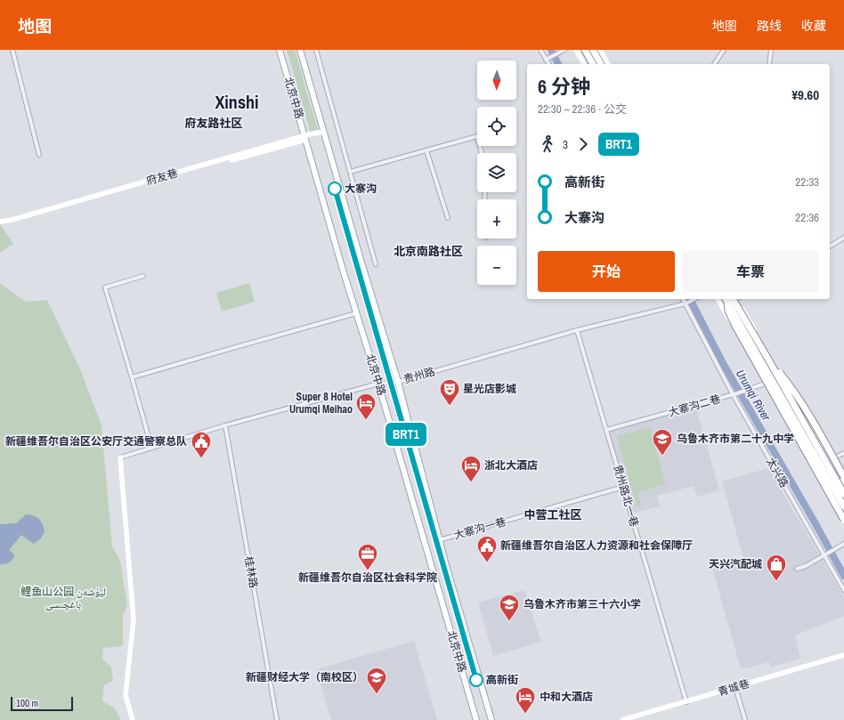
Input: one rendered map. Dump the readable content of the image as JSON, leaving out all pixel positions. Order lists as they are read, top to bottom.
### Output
{
  "streets": {
    "main road": ["北京中路"],
    "street": [
      "府友巷",
      "贵州路",
      "大寨沟二巷",
      "太兴路",
      "贵州路北一巷",
      "大寨沟一巷",
      "桂林路",
      "青城巷"
    ]
  },
  "crossings": [
    ["北京中路", "府友巷"],
    ["北京中路", "贵州路"],
    ["北京中路", "大寨沟一巷"],
    ["贵州路", "太兴路"],
    ["贵州路", "贵州路北一巷"],
    ["贵州路", "桂林路"],
    ["大寨沟二巷", "太兴路"],
    ["大寨沟二巷", "贵州路北一巷"],
    ["贵州路北一巷", "大寨沟一巷"],
    ["贵州路北一巷", "青城巷"]
  ],
  "districts": [
    "Xinshi",
    "府友路社区",
    "北京南路社区",
    "中营工社区"
  ],
  "water": ["Urumqi River"],
  "parks": ["鲤鱼山公园 ليۇشەن باغچىسى"],
  "places": {
    "other": ["大寨沟", "高新街"],
    "theatre": ["星光店影城"],
    "hotel": ["Super 8 Hotel Urumqi Meihao", "浙北大酒店", "中和大酒店"],
    "school or university": ["乌鲁木齐市第二十九中学", "乌鲁木齐市第三十六小学", "新疆财经大学（南校区）"],
    "public building": ["新疆维吾尔自治区公安厅交通警察总队", "新疆维吾尔自治区人力资源和社会保障厅"],
    "office": ["新疆维吾尔自治区社会科学院"],
    "shop": ["天兴汽配城"]
  },
  "lines": ["bus line BRT1"],
  "scale_bar": "100 m",
  "north": "bottom",
  "page": {
    "header": "地图",
    "nav": ["地图", "路线", "收藏"],
    "on_map": "BRT1",
    "map_buttons": ["+", "−"],
    "heading": ["6 分钟", "22:30 – 22:36 · 公交", "¥9.60"],
    "legs": ["3", "BRT1"],
    "list": [
      {
        "name": "高新街",
        "value": "22:33"
      },
      {
        "name": "大寨沟",
        "value": "22:36"
      }
    ],
    "buttons": ["开始", "车票"],
    "scale": "100 m"
  }
}
